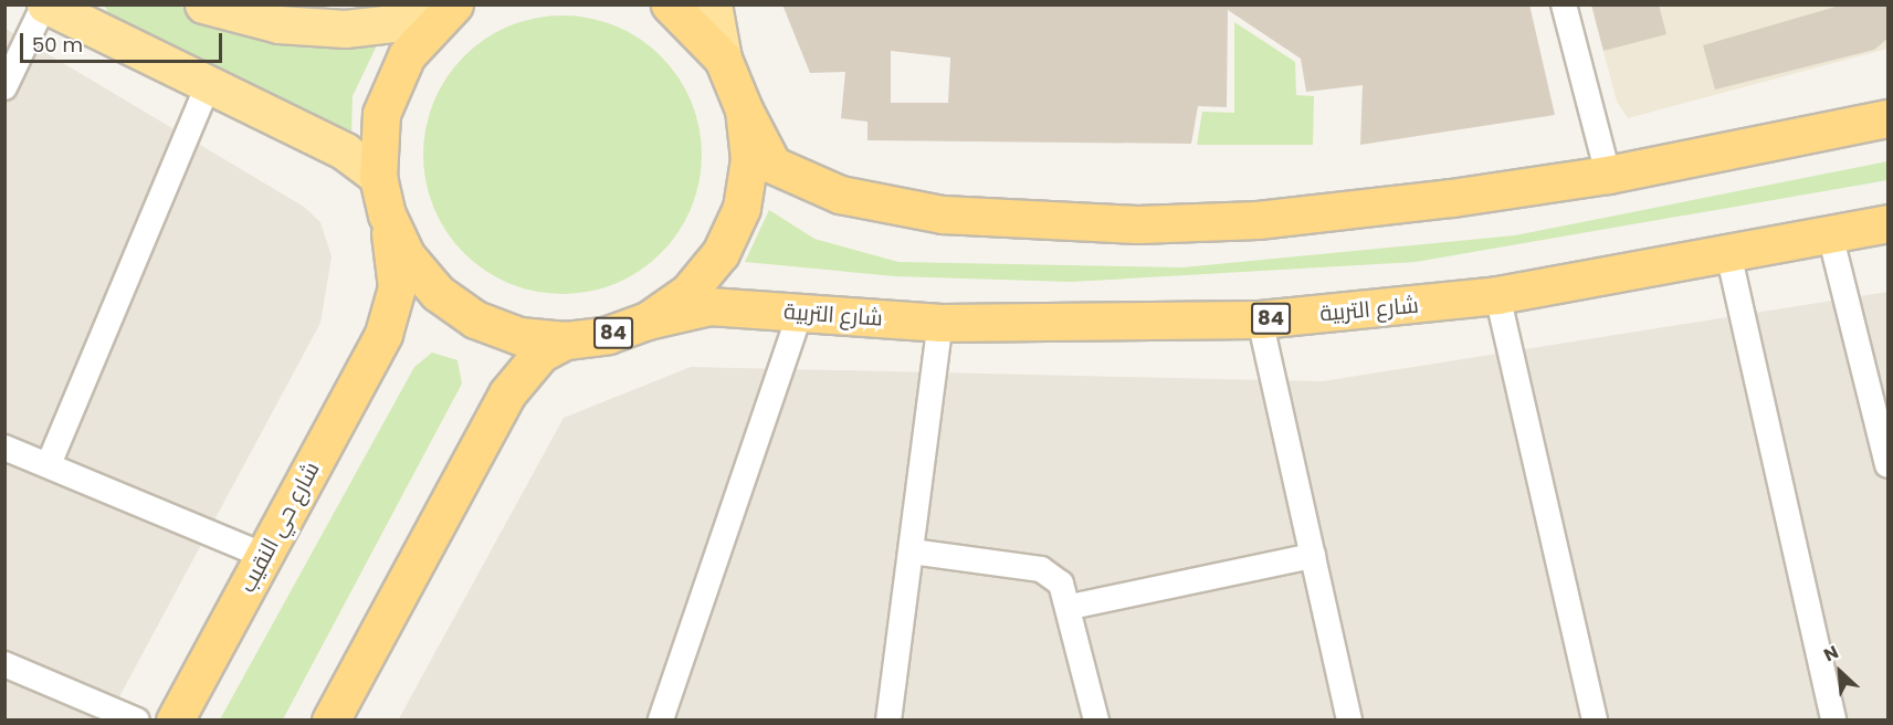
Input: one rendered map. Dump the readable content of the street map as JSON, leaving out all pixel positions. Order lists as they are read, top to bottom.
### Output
{
  "streets": {
    "highway": ["شارع التربية", "84", "شارع حي النقيب"]
  },
  "crossings": [
    ["شارع التربية", "84"],
    ["84", "شارع حي النقيب"]
  ],
  "scale_bar": "50 m",
  "north": "top left"
}
